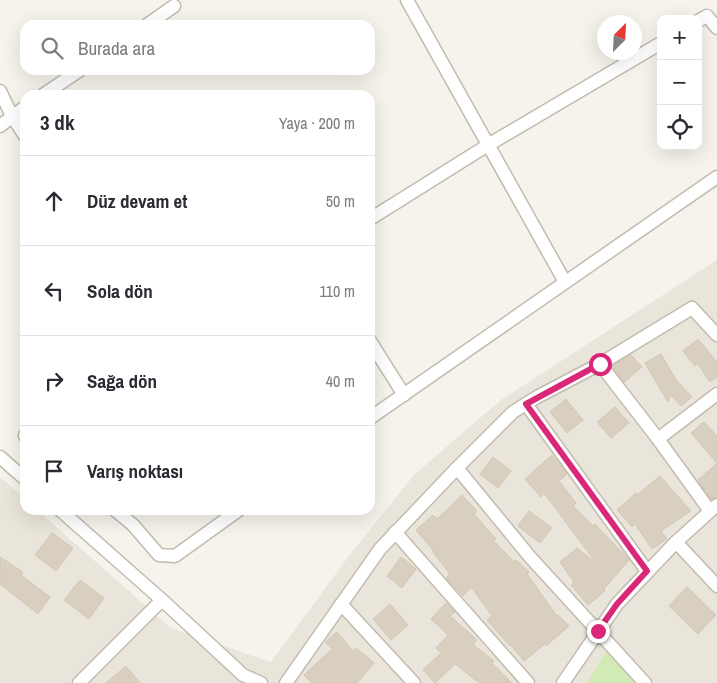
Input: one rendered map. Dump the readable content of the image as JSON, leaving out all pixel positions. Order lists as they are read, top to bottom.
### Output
{
  "north": "top right",
  "page": {
    "map_buttons": ["+", "−"],
    "search": "Burada ara",
    "heading": ["3 dk", "Yaya · 200 m"],
    "list": [
      ["Düz devam et", "50 m"],
      ["Sola dön", "110 m"],
      ["Sağa dön", "40 m"],
      "Varış noktası"
    ]
  }
}
